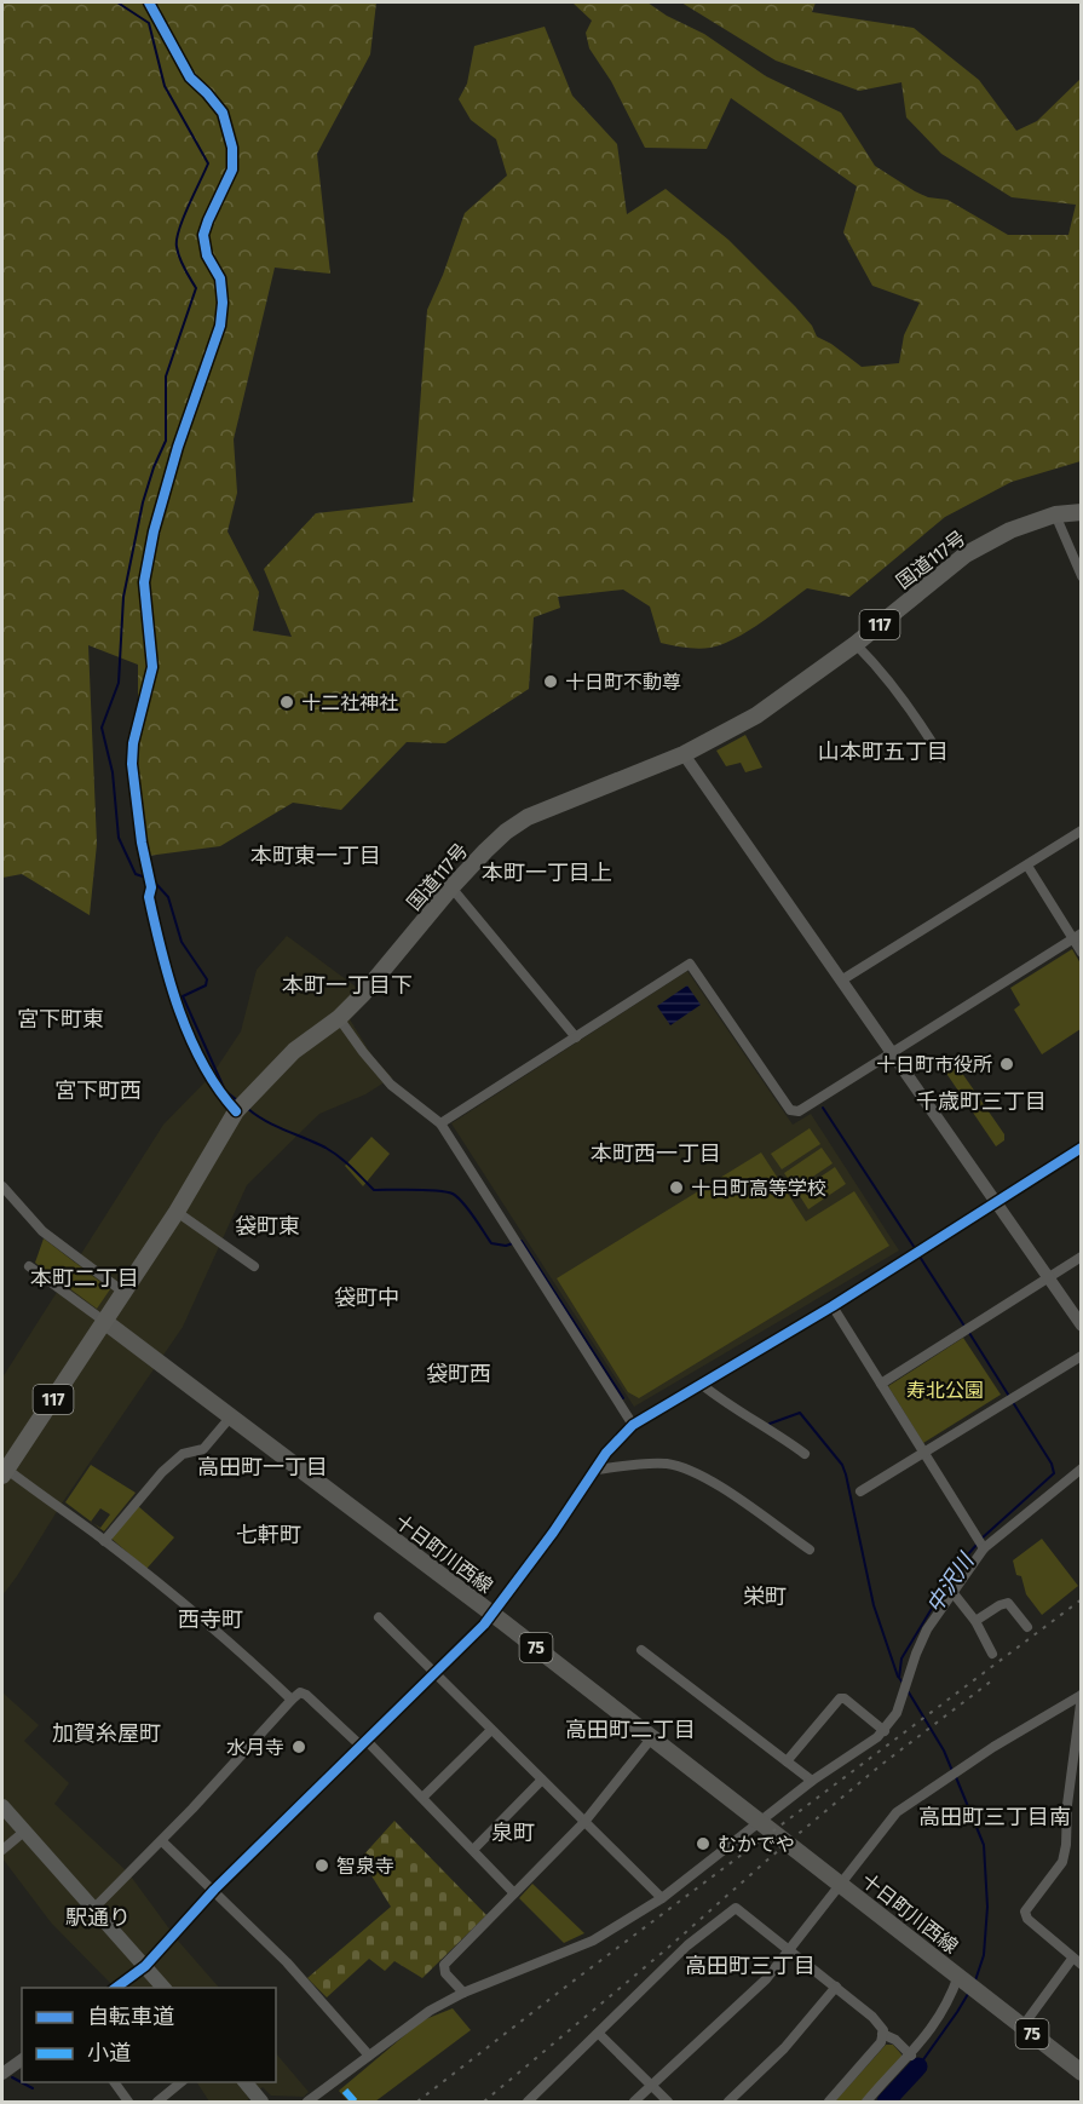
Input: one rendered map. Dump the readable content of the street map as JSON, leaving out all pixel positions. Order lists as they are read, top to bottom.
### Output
{
  "streets": {
    "highway": ["国道117号", "117"],
    "main road": ["十日町川西線", "75"]
  },
  "crossings": [
    ["国道117号", "十日町川西線"],
    ["十日町川西線", "75"]
  ],
  "districts": [
    "山本町五丁目",
    "本町東一丁目",
    "本町一丁目上",
    "本町一丁目下",
    "宮下町東",
    "宮下町西",
    "千歳町三丁目",
    "本町西一丁目",
    "袋町東",
    "本町二丁目",
    "袋町中",
    "袋町西",
    "高田町一丁目",
    "七軒町",
    "栄町",
    "西寺町",
    "高田町二丁目",
    "加賀糸屋町",
    "高田町三丁目南",
    "泉町",
    "駅通り",
    "高田町三丁目"
  ],
  "water": ["中沢川"],
  "parks": ["寿北公園"],
  "places": [
    "十日町不動尊",
    "十二社神社",
    "十日町市役所",
    "十日町高等学校",
    "水月寺",
    "むかでや",
    "智泉寺"
  ],
  "legend": ["自転車道", "小道"]
}
